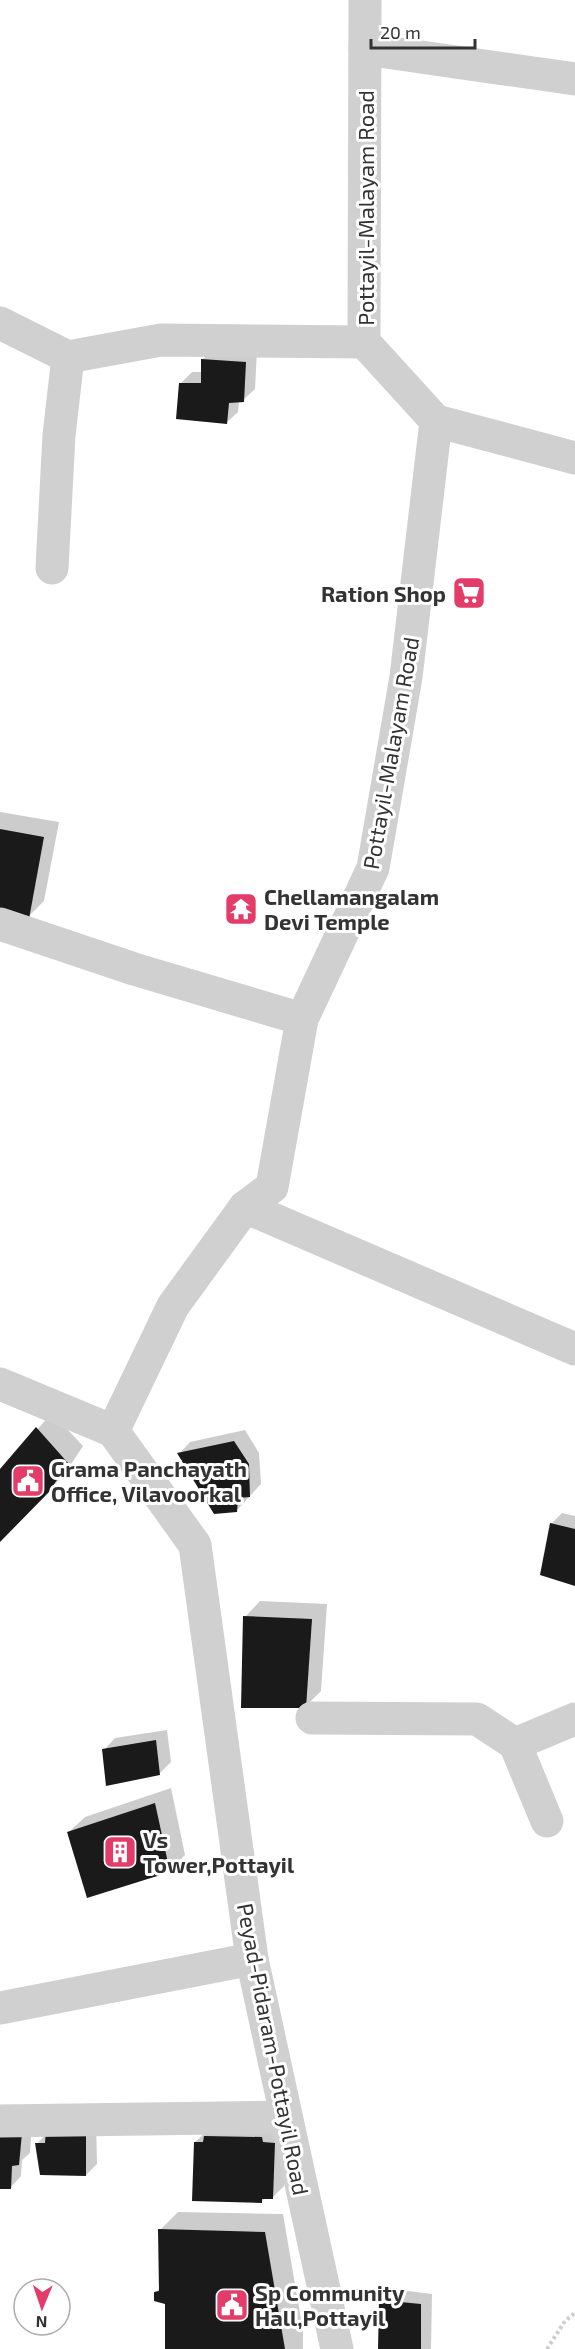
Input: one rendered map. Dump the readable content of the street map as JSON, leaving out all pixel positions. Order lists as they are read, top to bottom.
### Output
{
  "streets": {
    "street": ["Pottayil-Malayam Road", "Peyad-Pidaram-Pottayil Road"]
  },
  "crossings": [
    ["Pottayil-Malayam Road", "Peyad-Pidaram-Pottayil Road"]
  ],
  "places": {
    "supermarket": ["Ration Shop"],
    "temple": ["Chellamangalam Devi Temple"],
    "public building": ["Grama Panchayath Office, Vilavoorkal", "Sp Community Hall,Pottayil"],
    "building": ["Vs Tower,Pottayil"]
  },
  "scale_bar": "20 m",
  "north": "bottom"
}
